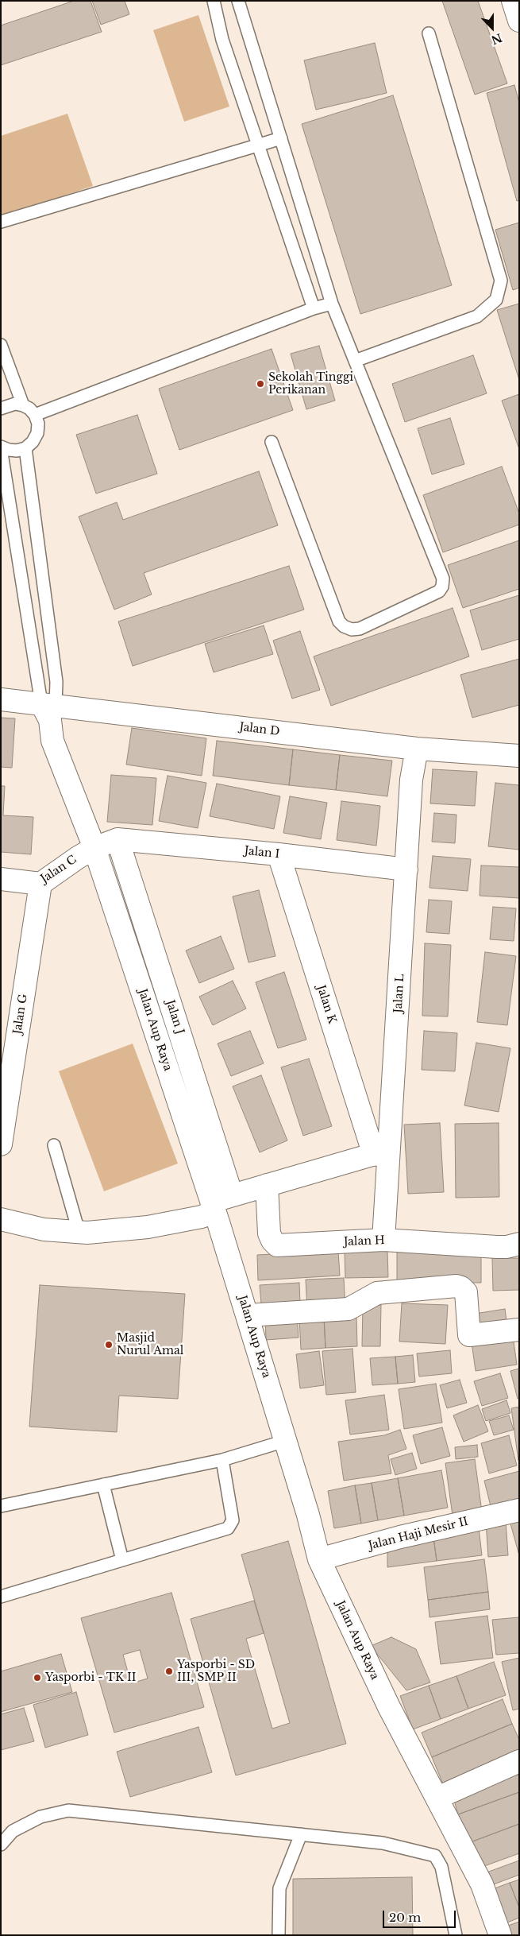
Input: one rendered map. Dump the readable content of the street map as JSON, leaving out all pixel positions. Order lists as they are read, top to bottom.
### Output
{
  "streets": {
    "street": [
      "Jalan D",
      "Jalan I",
      "Jalan C",
      "Jalan L",
      "Jalan K",
      "Jalan G",
      "Jalan J",
      "Jalan Aup Raya",
      "Jalan H",
      "Jalan Haji Mesir II"
    ]
  },
  "crossings": [
    ["Jalan D", "Jalan L"],
    ["Jalan D", "Jalan Aup Raya"],
    ["Jalan I", "Jalan C"],
    ["Jalan I", "Jalan L"],
    ["Jalan I", "Jalan K"],
    ["Jalan I", "Jalan J"],
    ["Jalan I", "Jalan Aup Raya"],
    ["Jalan C", "Jalan G"],
    ["Jalan C", "Jalan J"],
    ["Jalan C", "Jalan Aup Raya"],
    ["Jalan L", "Jalan K"],
    ["Jalan L", "Jalan H"],
    ["Jalan J", "Jalan Aup Raya"],
    ["Jalan Aup Raya", "Jalan Haji Mesir II"]
  ],
  "places": [
    "Sekolah Tinggi Perikanan",
    "Masjid Nurul Amal",
    "Yasporbi - SD III, SMP II",
    "Yasporbi - TK II"
  ],
  "scale_bar": "20 m",
  "north": "bottom"
}
